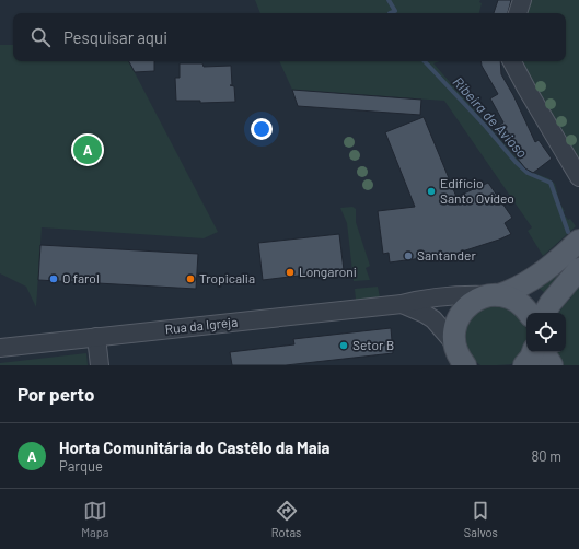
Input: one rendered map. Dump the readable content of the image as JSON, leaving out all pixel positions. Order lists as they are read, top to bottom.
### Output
{
  "streets": {
    "street": ["Rua da Igreja"]
  },
  "water": ["Ribeira de Avioso"],
  "places": [
    "Edifício Santo Ovídeo",
    "Santander",
    "Longaroni",
    "O farol",
    "Tropicalia",
    "Setor B"
  ],
  "page": {
    "search": "Pesquisar aqui",
    "pins": "A",
    "heading": "Por perto",
    "list": [
      {
        "mark": "A",
        "name": "Horta Comunitária do Castêlo da Maia",
        "note": "Parque",
        "value": "80 m"
      }
    ],
    "nav": ["Mapa", "Rotas", "Salvos"]
  }
}
